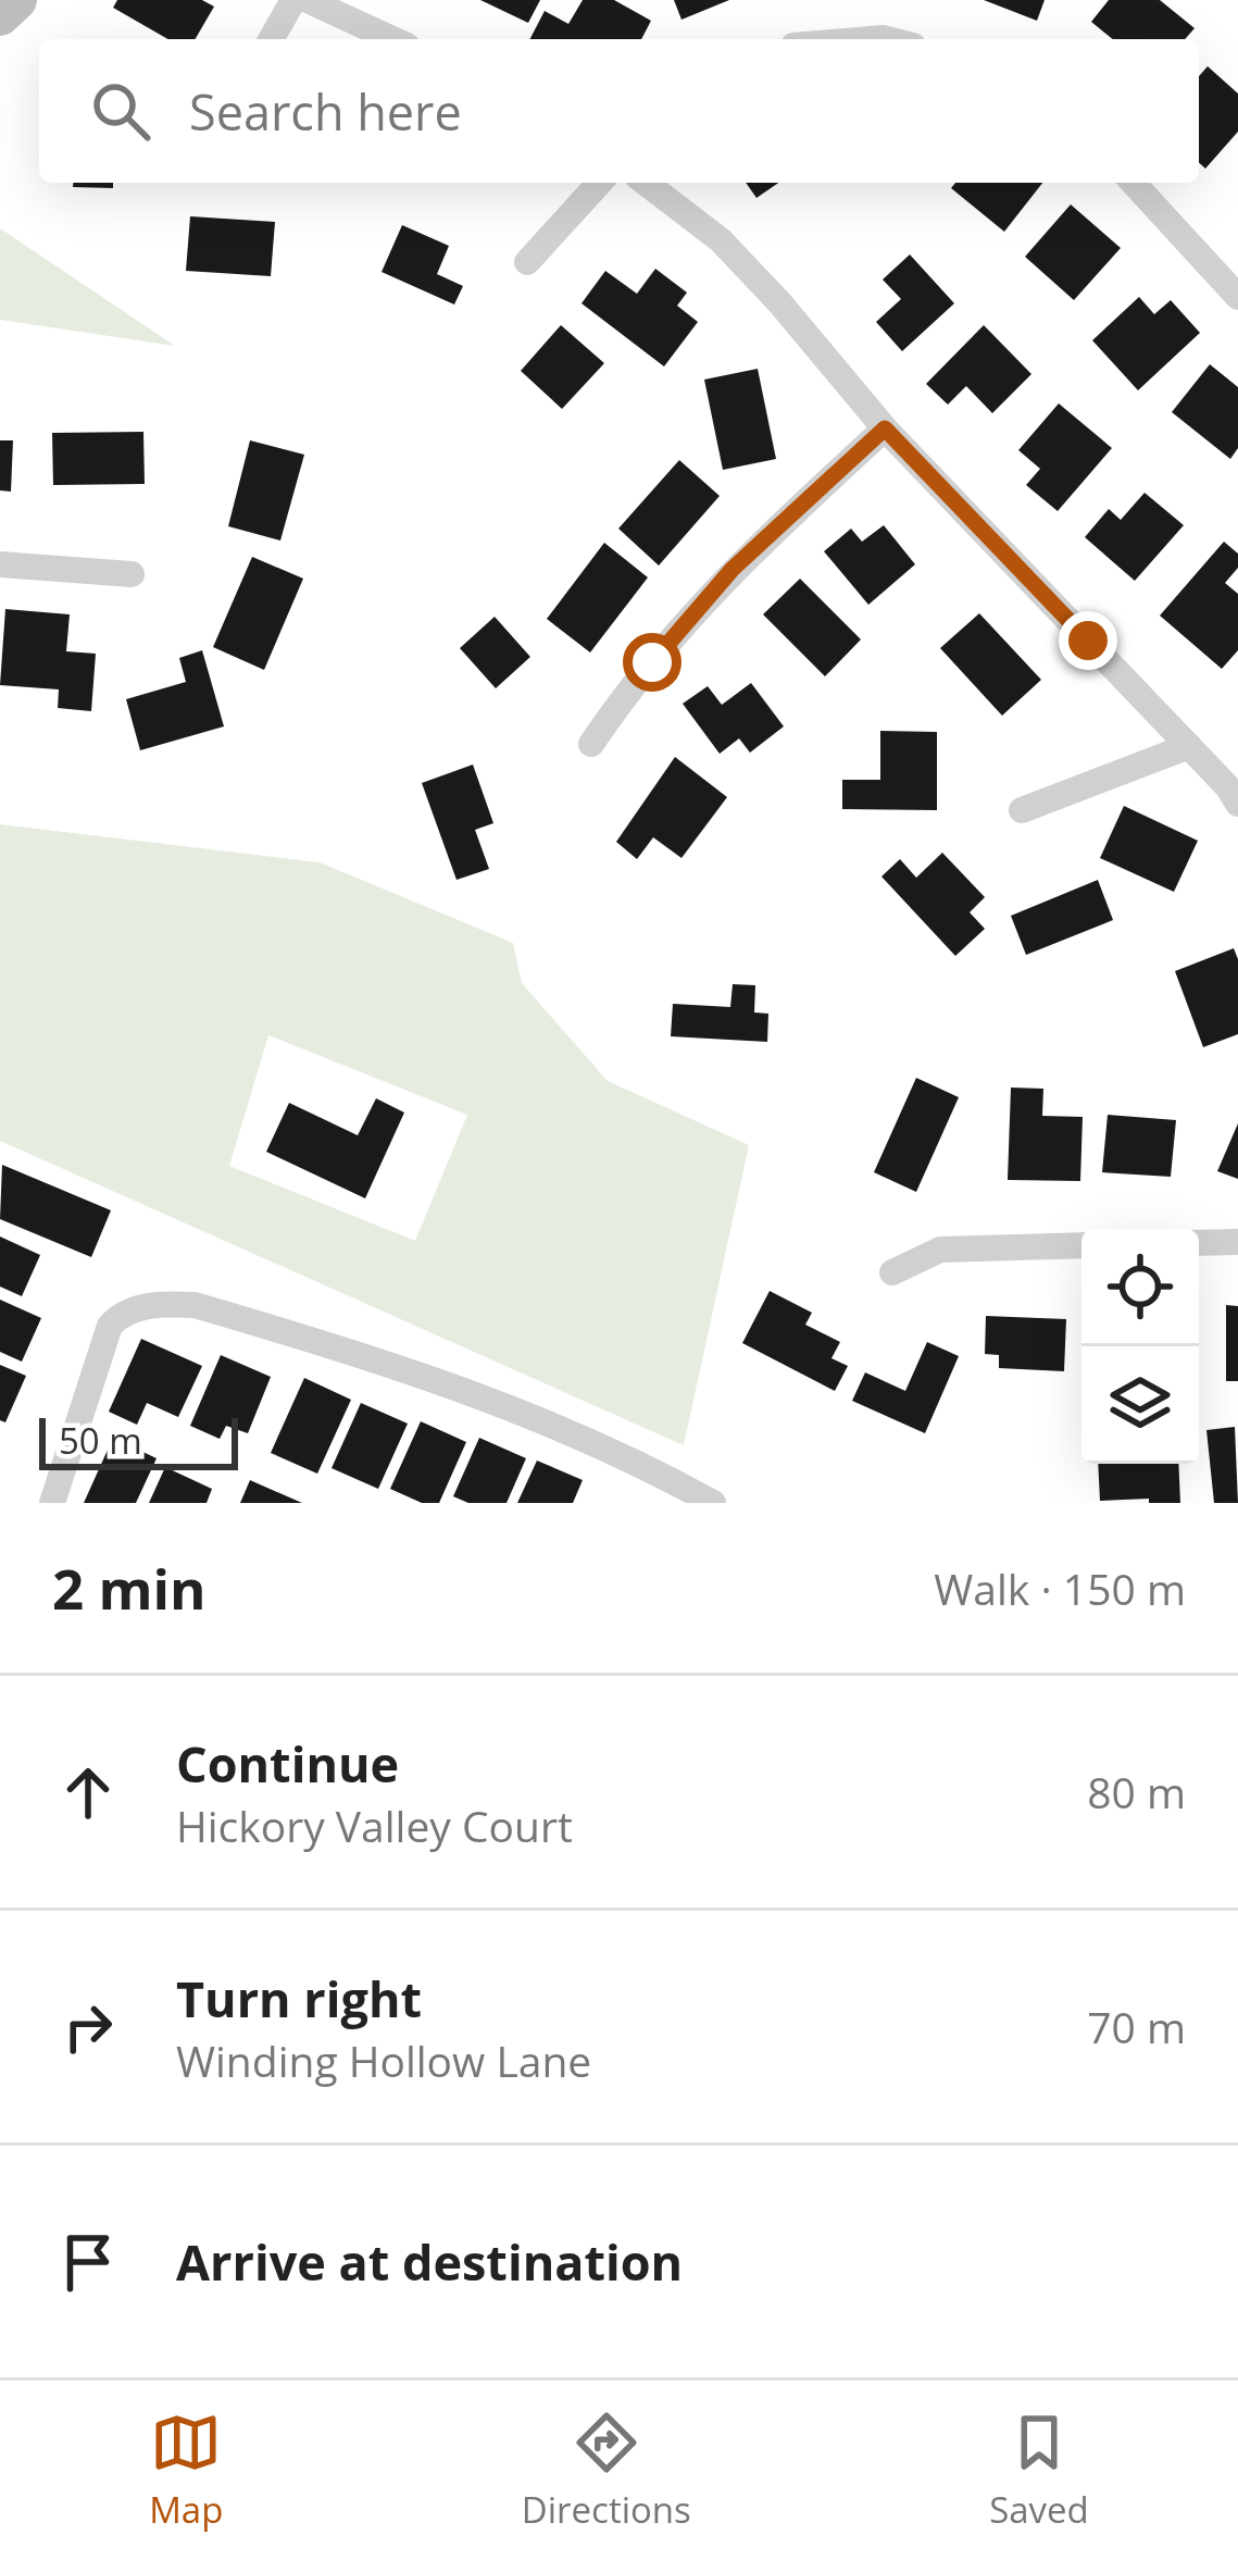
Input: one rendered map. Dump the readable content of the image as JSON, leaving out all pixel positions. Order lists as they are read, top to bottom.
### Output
{
  "scale_bar": "50 m",
  "page": {
    "search": "Search here",
    "scale": "50 m",
    "heading": ["2 min", "Walk · 150 m"],
    "list": [
      ["Continue", "Hickory Valley Court", "80 m"],
      ["Turn right", "Winding Hollow Lane", "70 m"],
      "Arrive at destination"
    ],
    "nav": ["Map", "Directions", "Saved"]
  }
}
